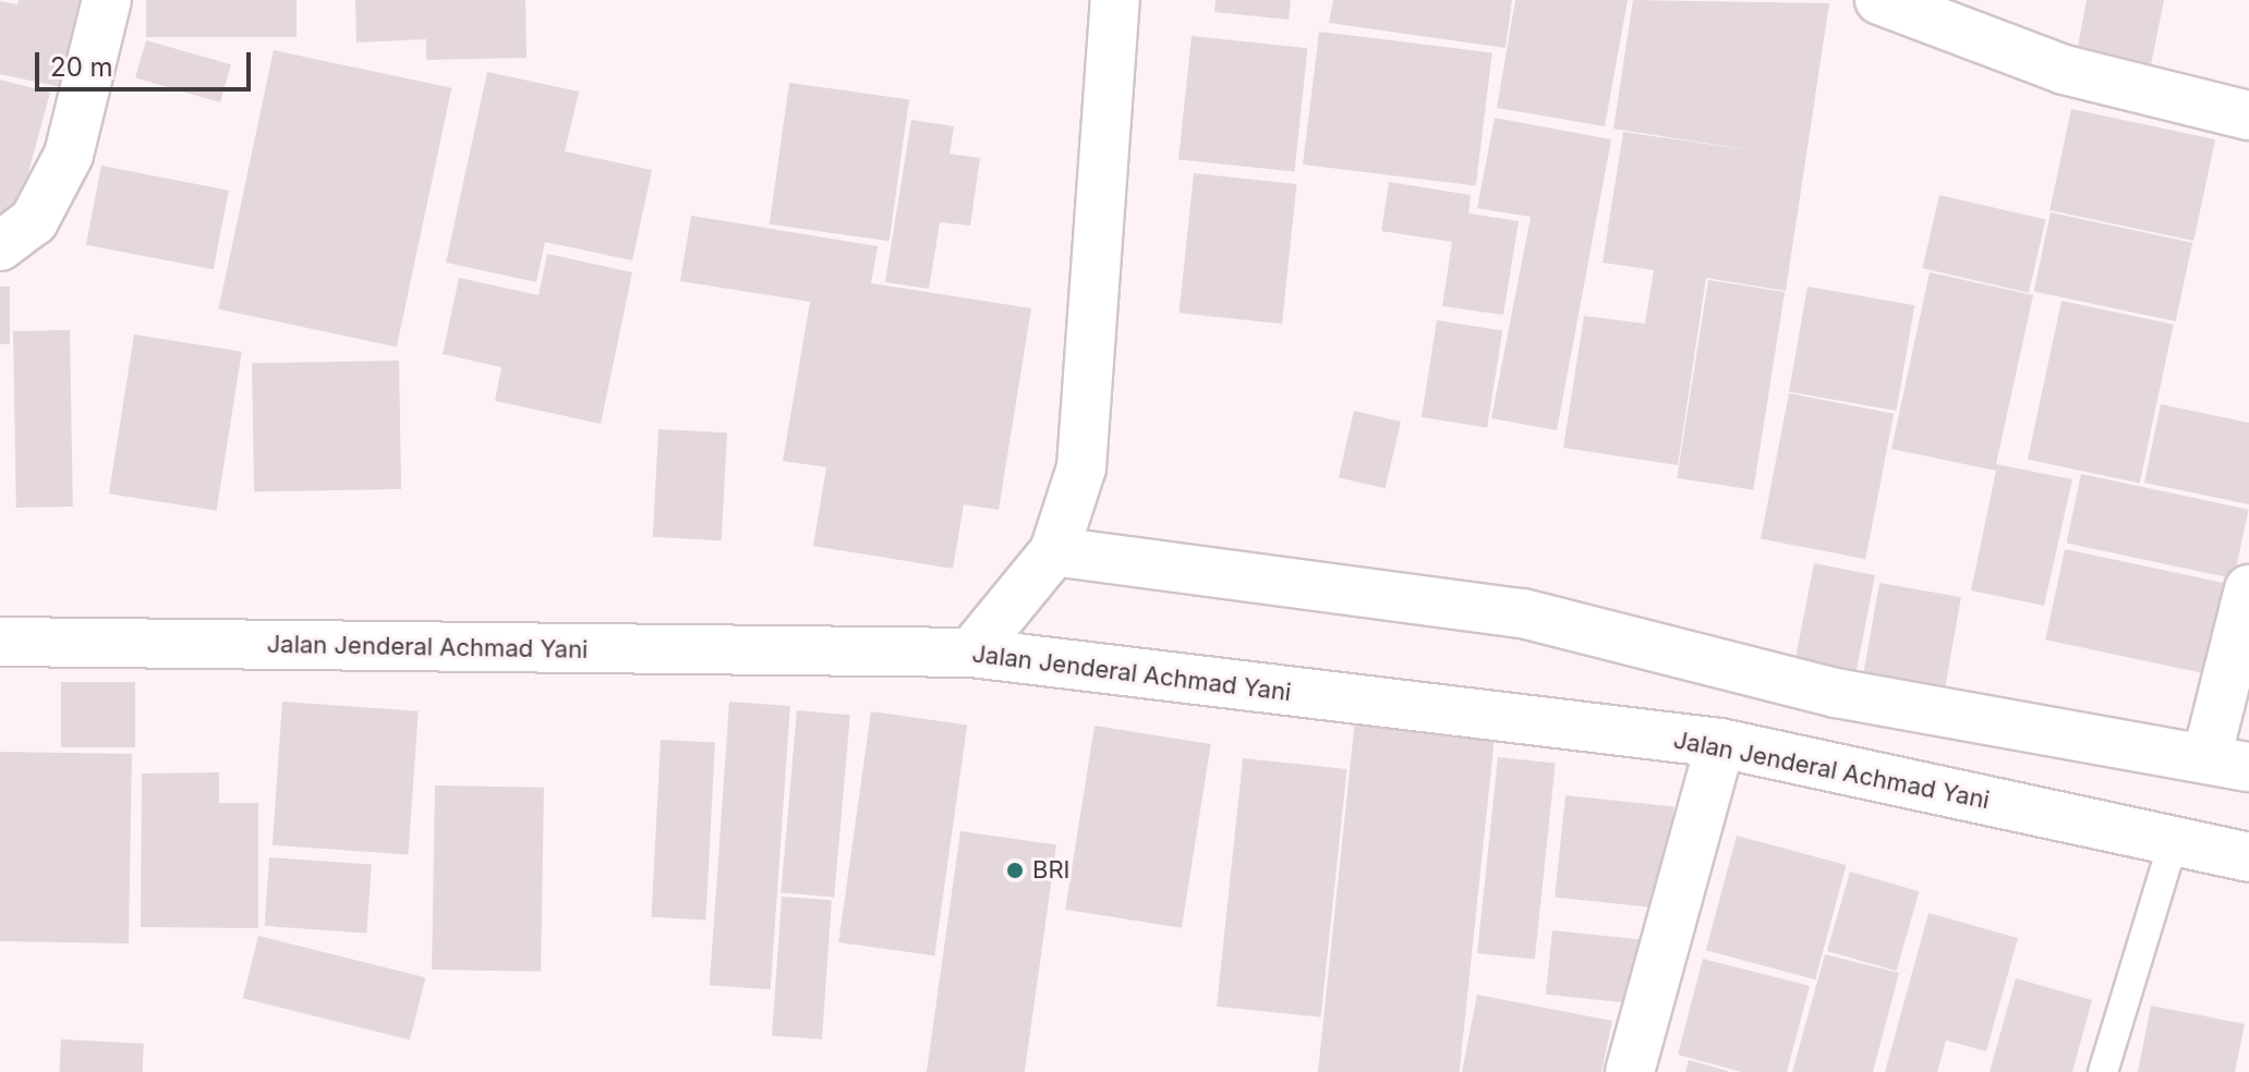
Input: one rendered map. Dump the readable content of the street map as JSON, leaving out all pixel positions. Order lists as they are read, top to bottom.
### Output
{
  "streets": {
    "main road": ["Jalan Jenderal Achmad Yani"]
  },
  "places": ["BRI"],
  "scale_bar": "20 m"
}
